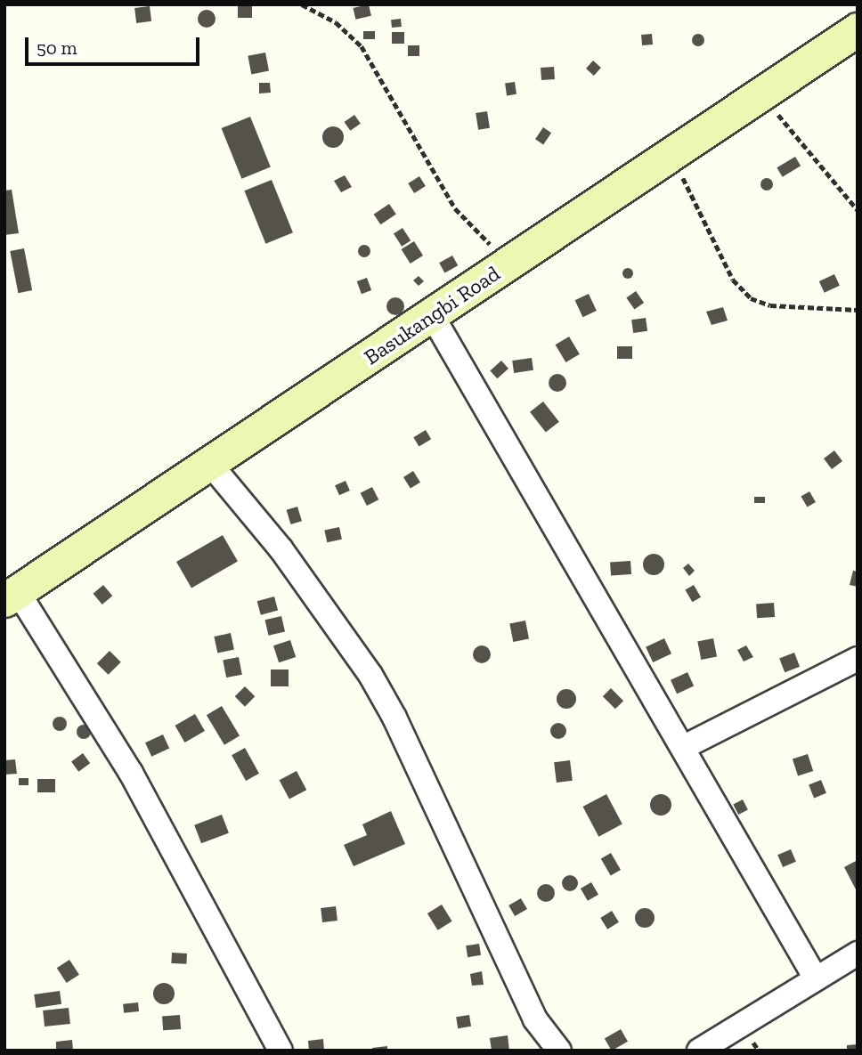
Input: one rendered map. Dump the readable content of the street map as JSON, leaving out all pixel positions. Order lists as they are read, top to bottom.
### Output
{
  "streets": {
    "street": ["Basukangbi Road"]
  },
  "scale_bar": "50 m"
}
